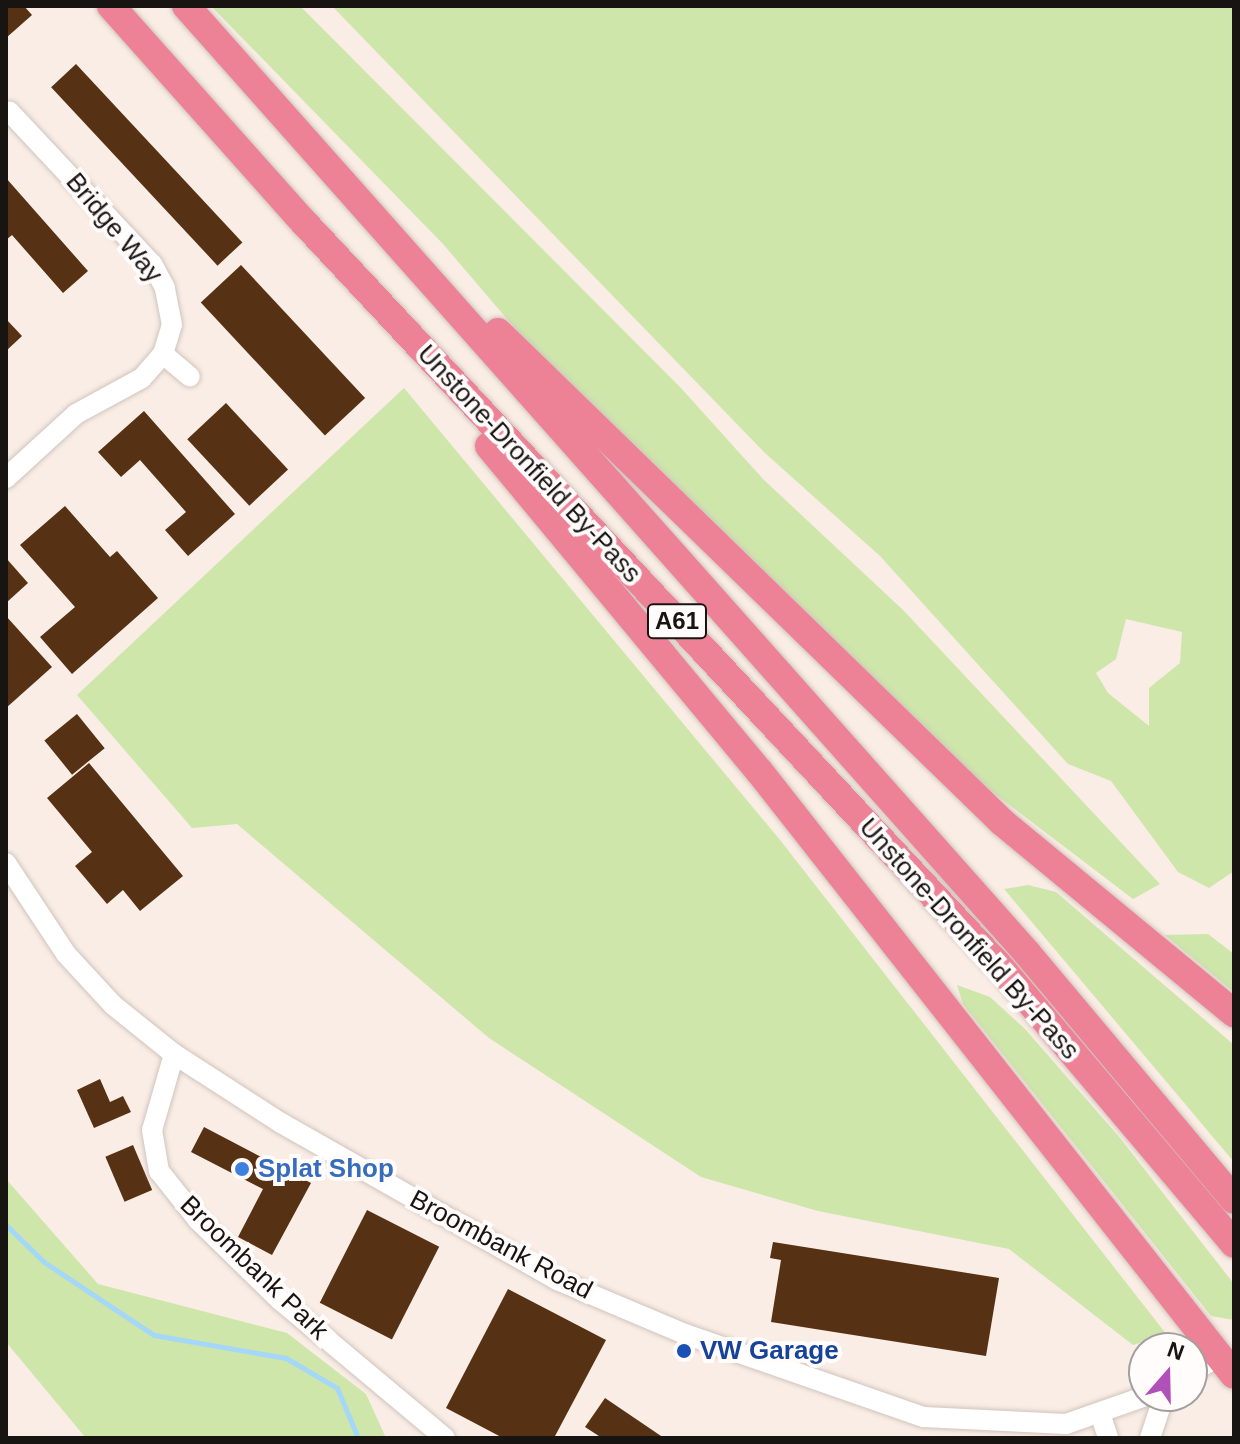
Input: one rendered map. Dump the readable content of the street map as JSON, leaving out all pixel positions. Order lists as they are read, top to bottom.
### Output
{
  "streets": {
    "highway": ["Unstone-Dronfield By-Pass", "A61"],
    "street": ["Bridge Way", "Broombank Road", "Broombank Park"]
  },
  "crossings": [
    ["Unstone-Dronfield By-Pass", "A61"],
    ["Broombank Road", "Broombank Park"]
  ],
  "places": ["Splat Shop", "VW Garage"],
  "north": "top"
}
